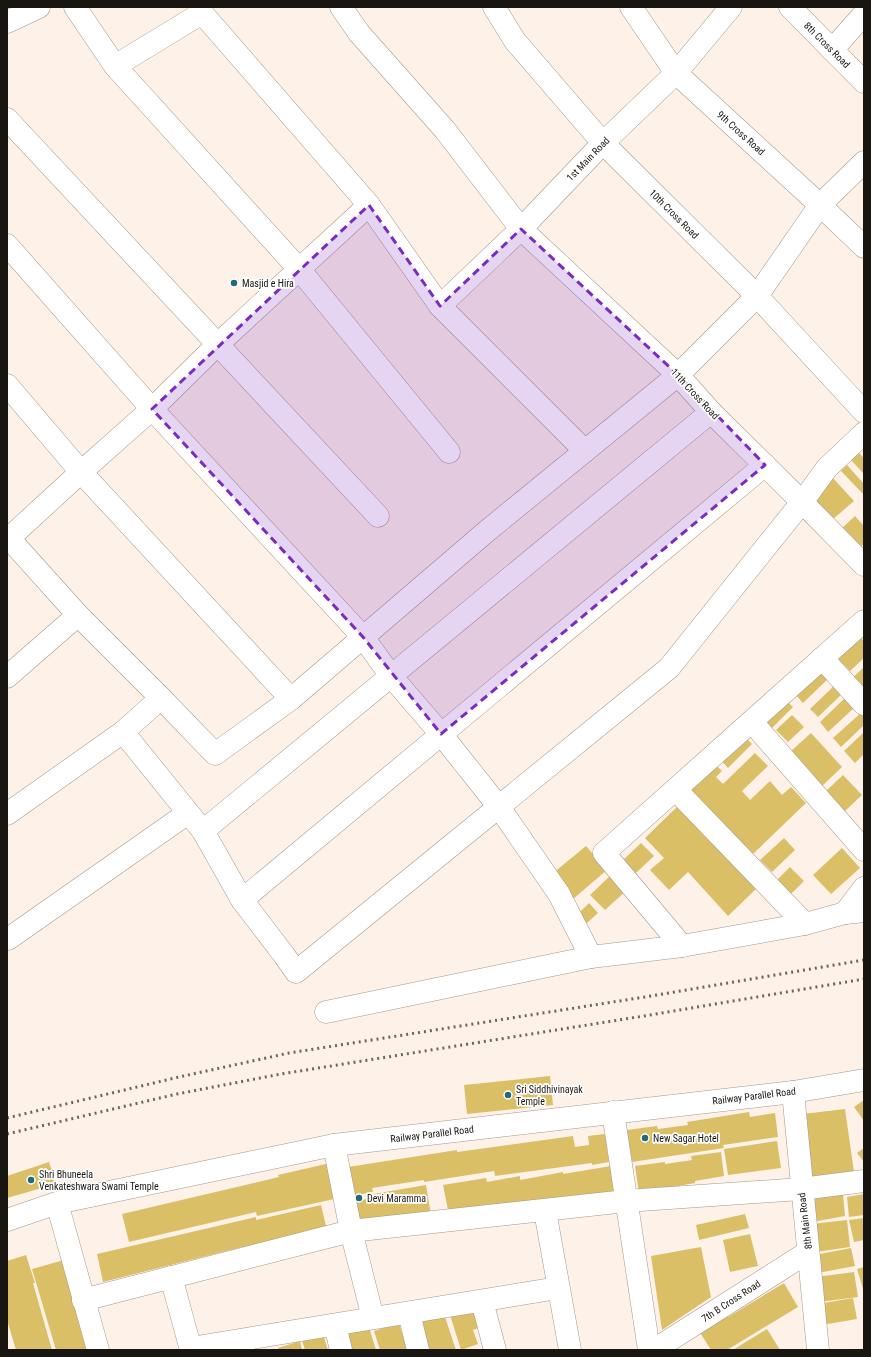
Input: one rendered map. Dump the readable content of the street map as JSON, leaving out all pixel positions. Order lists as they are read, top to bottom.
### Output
{
  "streets": {
    "street": [
      "8th Cross Road",
      "9th Cross Road",
      "1st Main Road",
      "10th Cross Road",
      "11th Cross Road",
      "Railway Parallel Road",
      "8th Main Road",
      "7th B Cross Road"
    ]
  },
  "crossings": [
    ["9th Cross Road", "1st Main Road"],
    ["1st Main Road", "10th Cross Road"],
    ["1st Main Road", "11th Cross Road"],
    ["Railway Parallel Road", "8th Main Road"],
    ["8th Main Road", "7th B Cross Road"]
  ],
  "places": [
    "Masjid e Hira",
    "Sri Siddhivinayak Temple",
    "New Sagar Hotel",
    "Shri Bhuneela Venkateshwara Swami Temple",
    "Devi Maramma"
  ]
}
